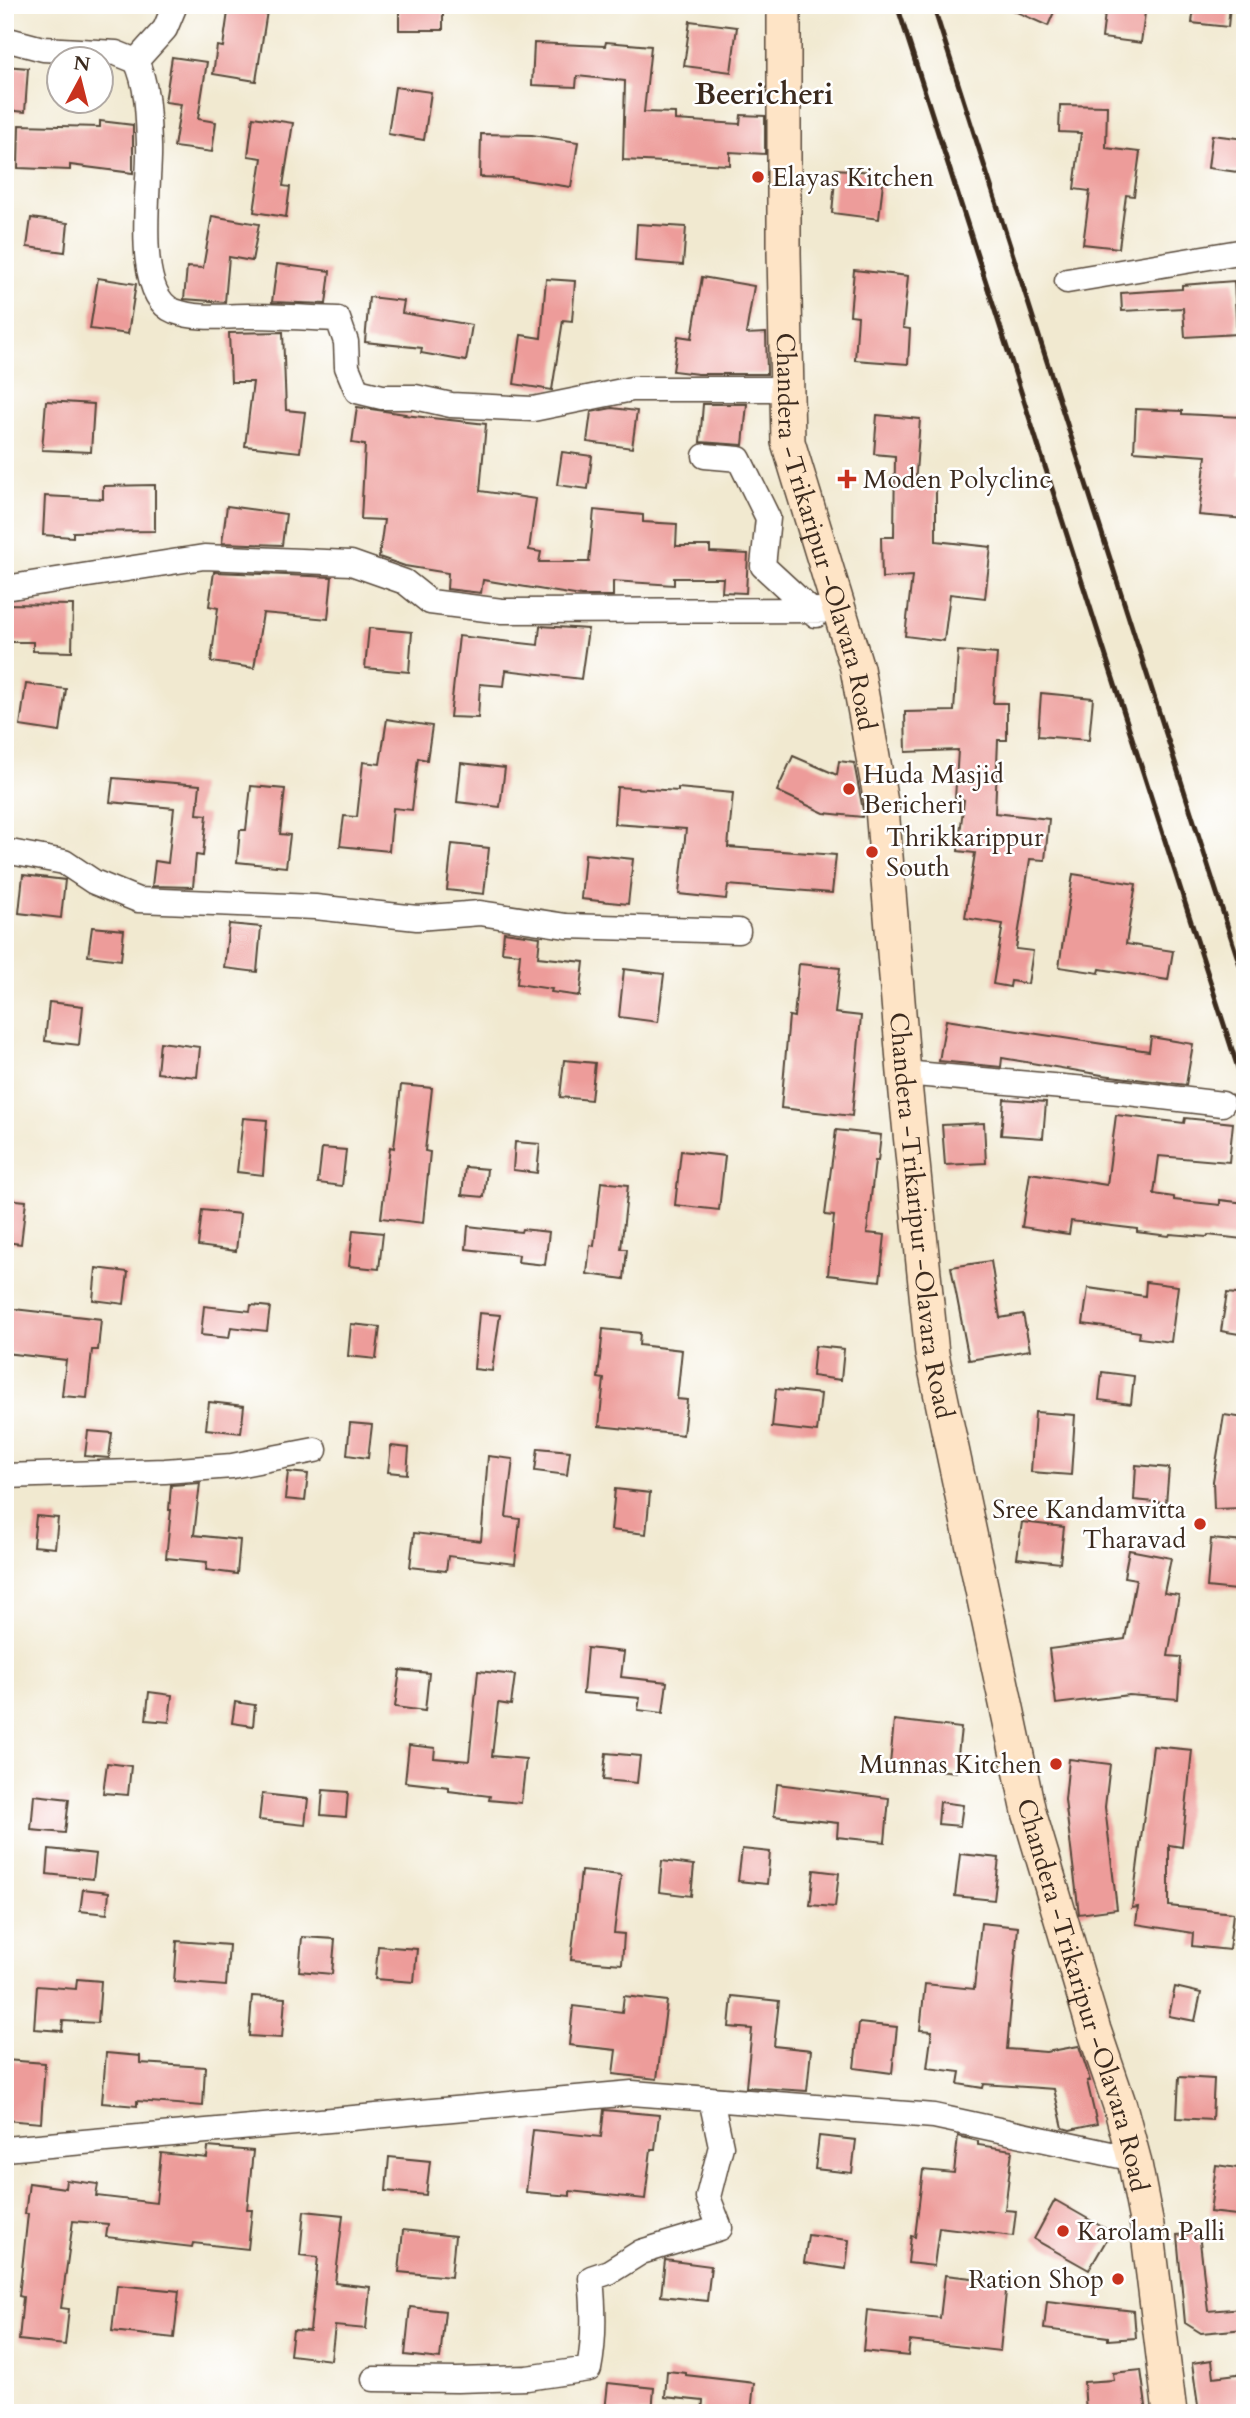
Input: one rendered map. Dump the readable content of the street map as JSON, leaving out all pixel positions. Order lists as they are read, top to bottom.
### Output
{
  "streets": {
    "main road": ["Chandera -Trikaripur -Olavara Road"]
  },
  "districts": ["Beericheri"],
  "places": {
    "other": [
      "Elayas Kitchen",
      "Huda Masjid Bericheri",
      "Thrikkarippur South",
      "Sree Kandamvitta Tharavad",
      "Munnas Kitchen",
      "Karolam Palli",
      "Ration Shop"
    ],
    "health": ["Moden Polyclinc"]
  },
  "north": "top"
}
